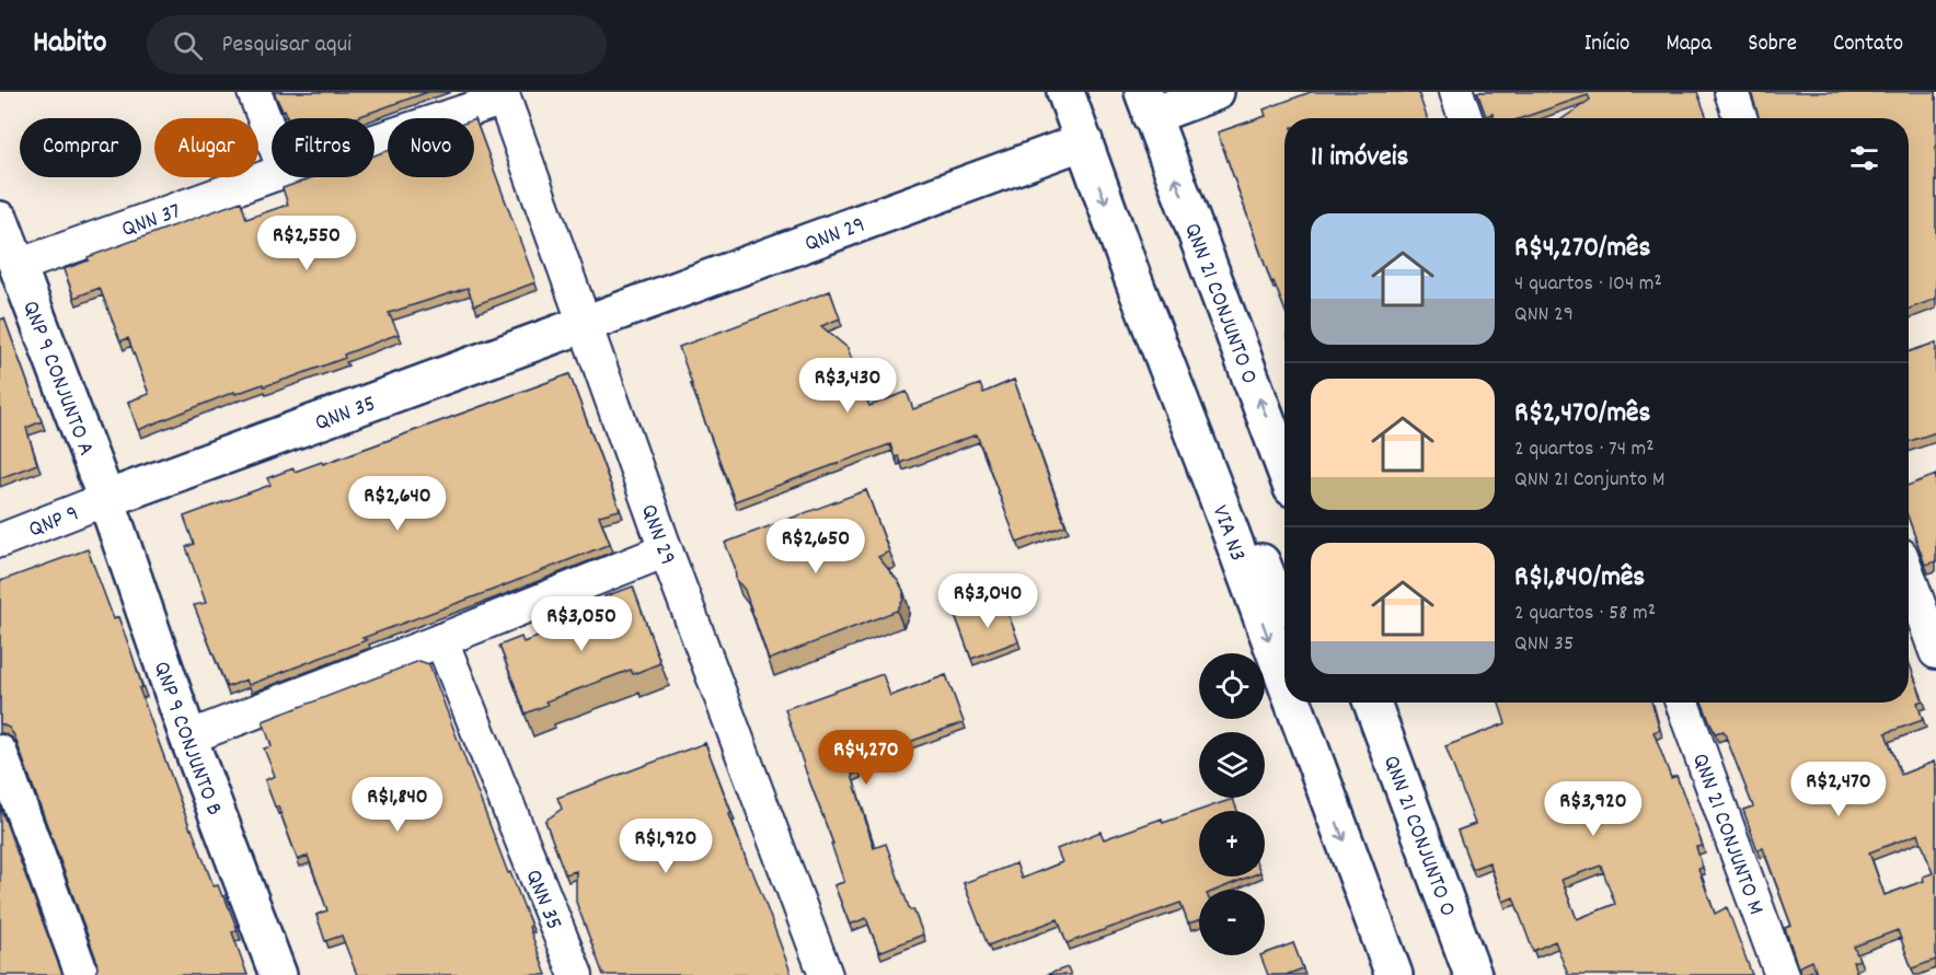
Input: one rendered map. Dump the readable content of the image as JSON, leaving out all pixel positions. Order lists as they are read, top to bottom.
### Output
{
  "streets": {
    "main road": [
      "QNN 29",
      "QNN 21 CONJUNTO O",
      "QNP 9 CONJUNTO A",
      "QNN 35",
      "VIA N3",
      "QNP 9 CONJUNTO B"
    ],
    "street": ["QNN 37", "QNP 9", "QNN 21 CONJUNTO M"]
  },
  "crossings": [
    ["QNN 37", "QNN 29"],
    ["QNN 37", "QNP 9 CONJUNTO A"],
    ["QNN 29", "QNN 35"],
    ["QNN 29", "VIA N3"],
    ["QNP 9 CONJUNTO A", "QNN 35"],
    ["QNP 9 CONJUNTO A", "QNP 9"],
    ["QNP 9 CONJUNTO A", "QNP 9 CONJUNTO B"],
    ["QNN 35", "QNP 9"],
    ["QNN 35", "QNP 9 CONJUNTO B"],
    ["QNP 9", "QNP 9 CONJUNTO B"]
  ],
  "page": {
    "header": "Habito",
    "search": "Pesquisar aqui",
    "nav": [
      "Início",
      "Mapa",
      "Sobre",
      "Contato"
    ],
    "chip": [
      "Comprar",
      "Alugar",
      "Filtros",
      "Novo"
    ],
    "heading": "11 imóveis",
    "list": [
      {
        "name": "R$4,270/mês",
        "note": "4 quartos · 104 m² · QNN 29"
      },
      {
        "name": "R$2,470/mês",
        "note": "2 quartos · 74 m² · QNN 21 Conjunto M"
      },
      {
        "name": "R$1,840/mês",
        "note": "2 quartos · 58 m² · QNN 35"
      }
    ],
    "price": [
      "R$2,550",
      "R$3,430",
      "R$2,640",
      "R$2,650",
      "R$3,040",
      "R$3,050",
      "R$4,270",
      "R$2,470",
      "R$1,840",
      "R$3,920",
      "R$1,920"
    ],
    "map_buttons": ["+", "−"]
  }
}
